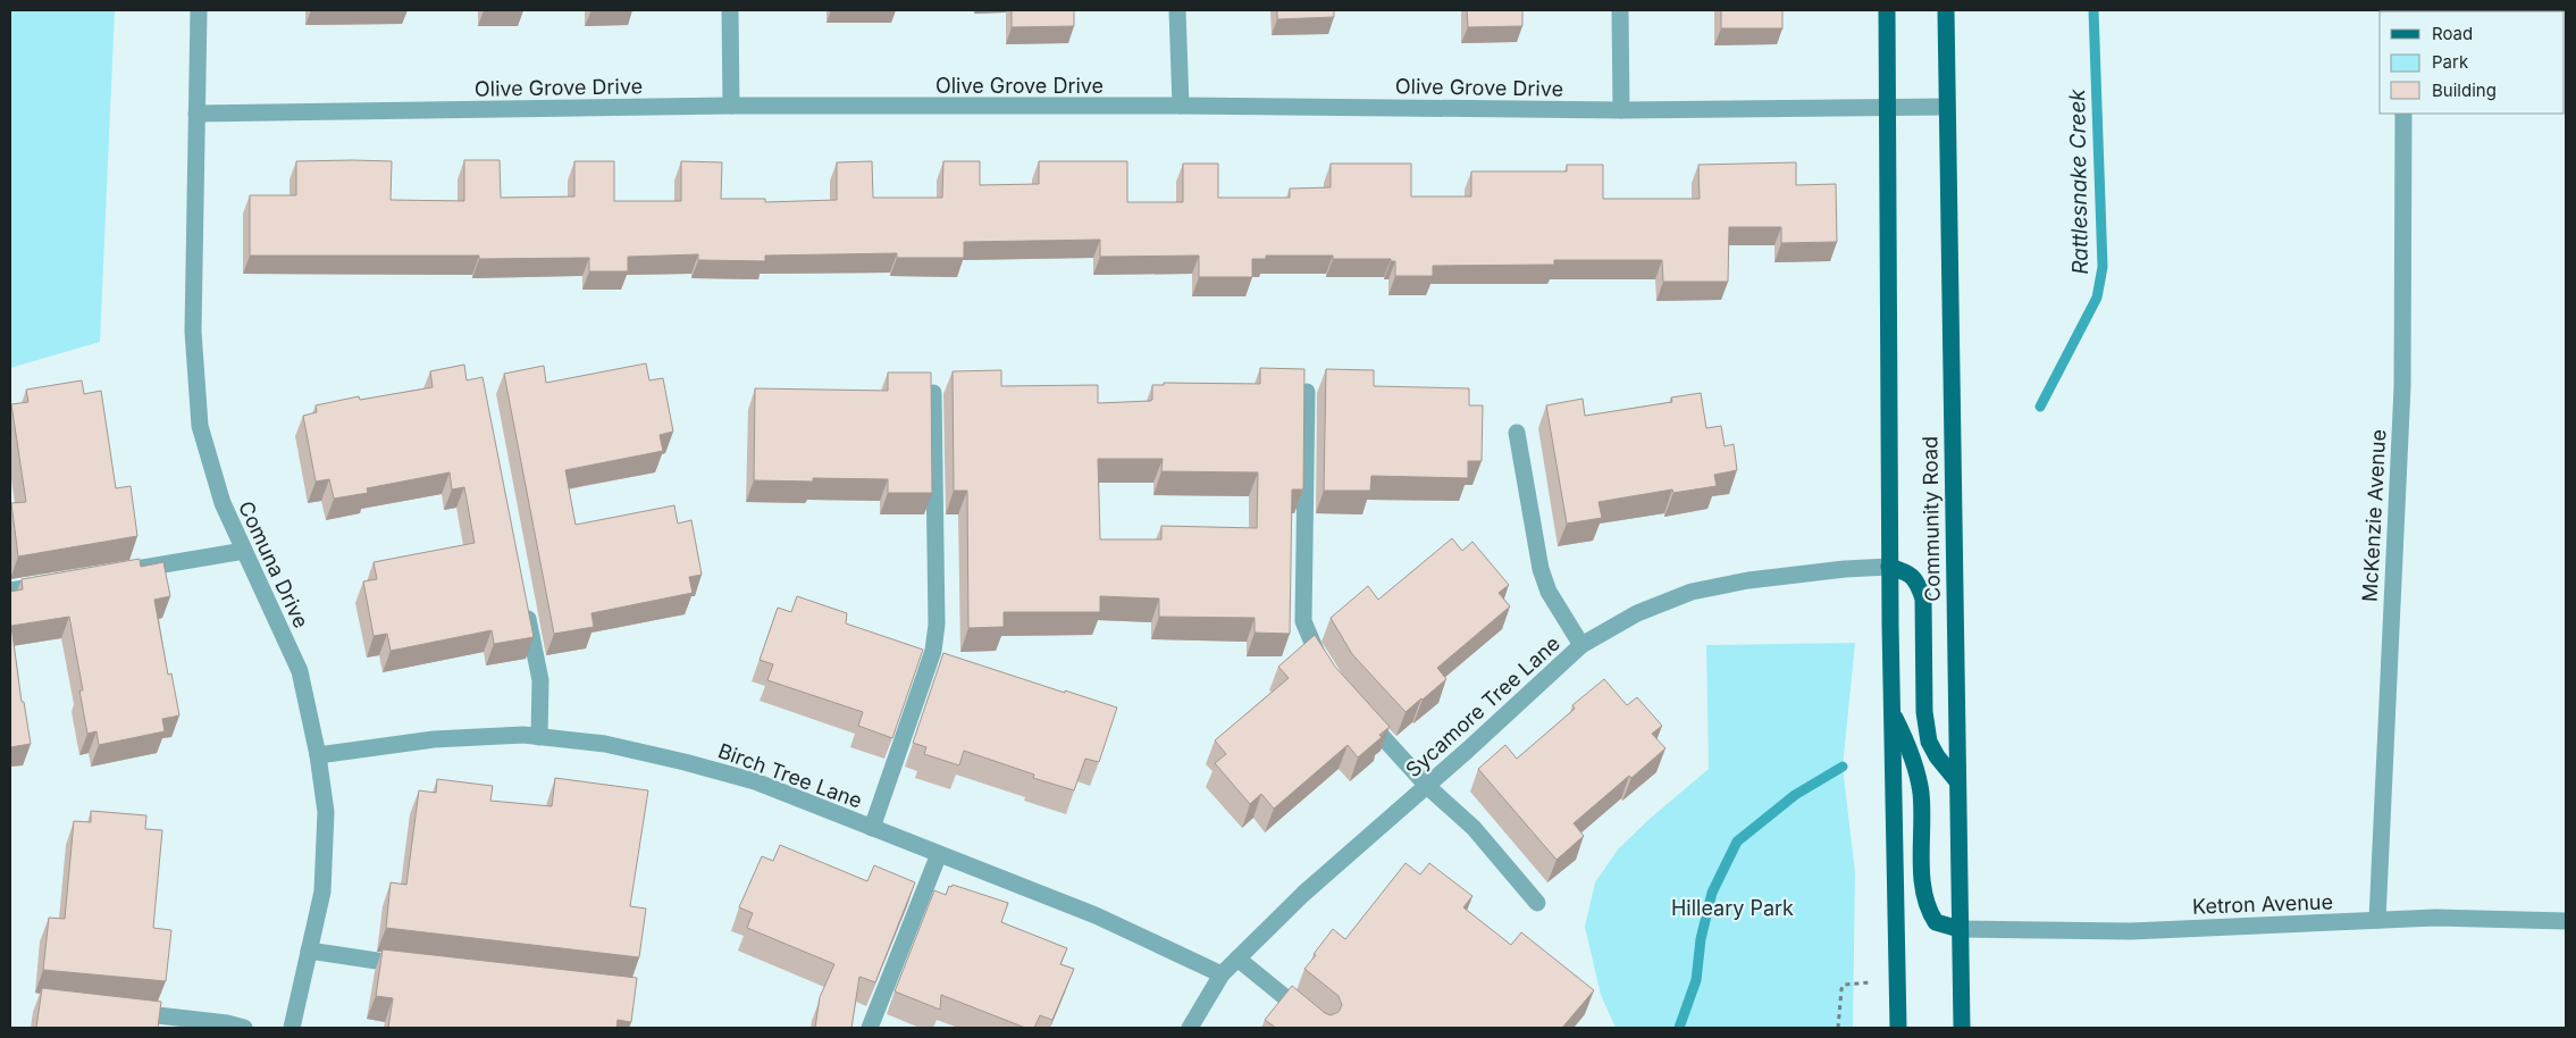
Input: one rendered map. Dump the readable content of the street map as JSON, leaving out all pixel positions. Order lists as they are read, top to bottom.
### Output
{
  "streets": {
    "main road": ["Community Road"],
    "street": [
      "Olive Grove Drive",
      "McKenzie Avenue",
      "Comuna Drive",
      "Sycamore Tree Lane",
      "Birch Tree Lane",
      "Ketron Avenue"
    ]
  },
  "crossings": [
    ["Olive Grove Drive", "Community Road"],
    ["Olive Grove Drive", "Comuna Drive"],
    ["McKenzie Avenue", "Ketron Avenue"],
    ["Community Road", "Sycamore Tree Lane"],
    ["Community Road", "Ketron Avenue"],
    ["Comuna Drive", "Birch Tree Lane"],
    ["Sycamore Tree Lane", "Birch Tree Lane"]
  ],
  "water": ["Rattlesnake Creek"],
  "parks": ["Hilleary Park"],
  "legend": ["Road", "Park", "Building"]
}
